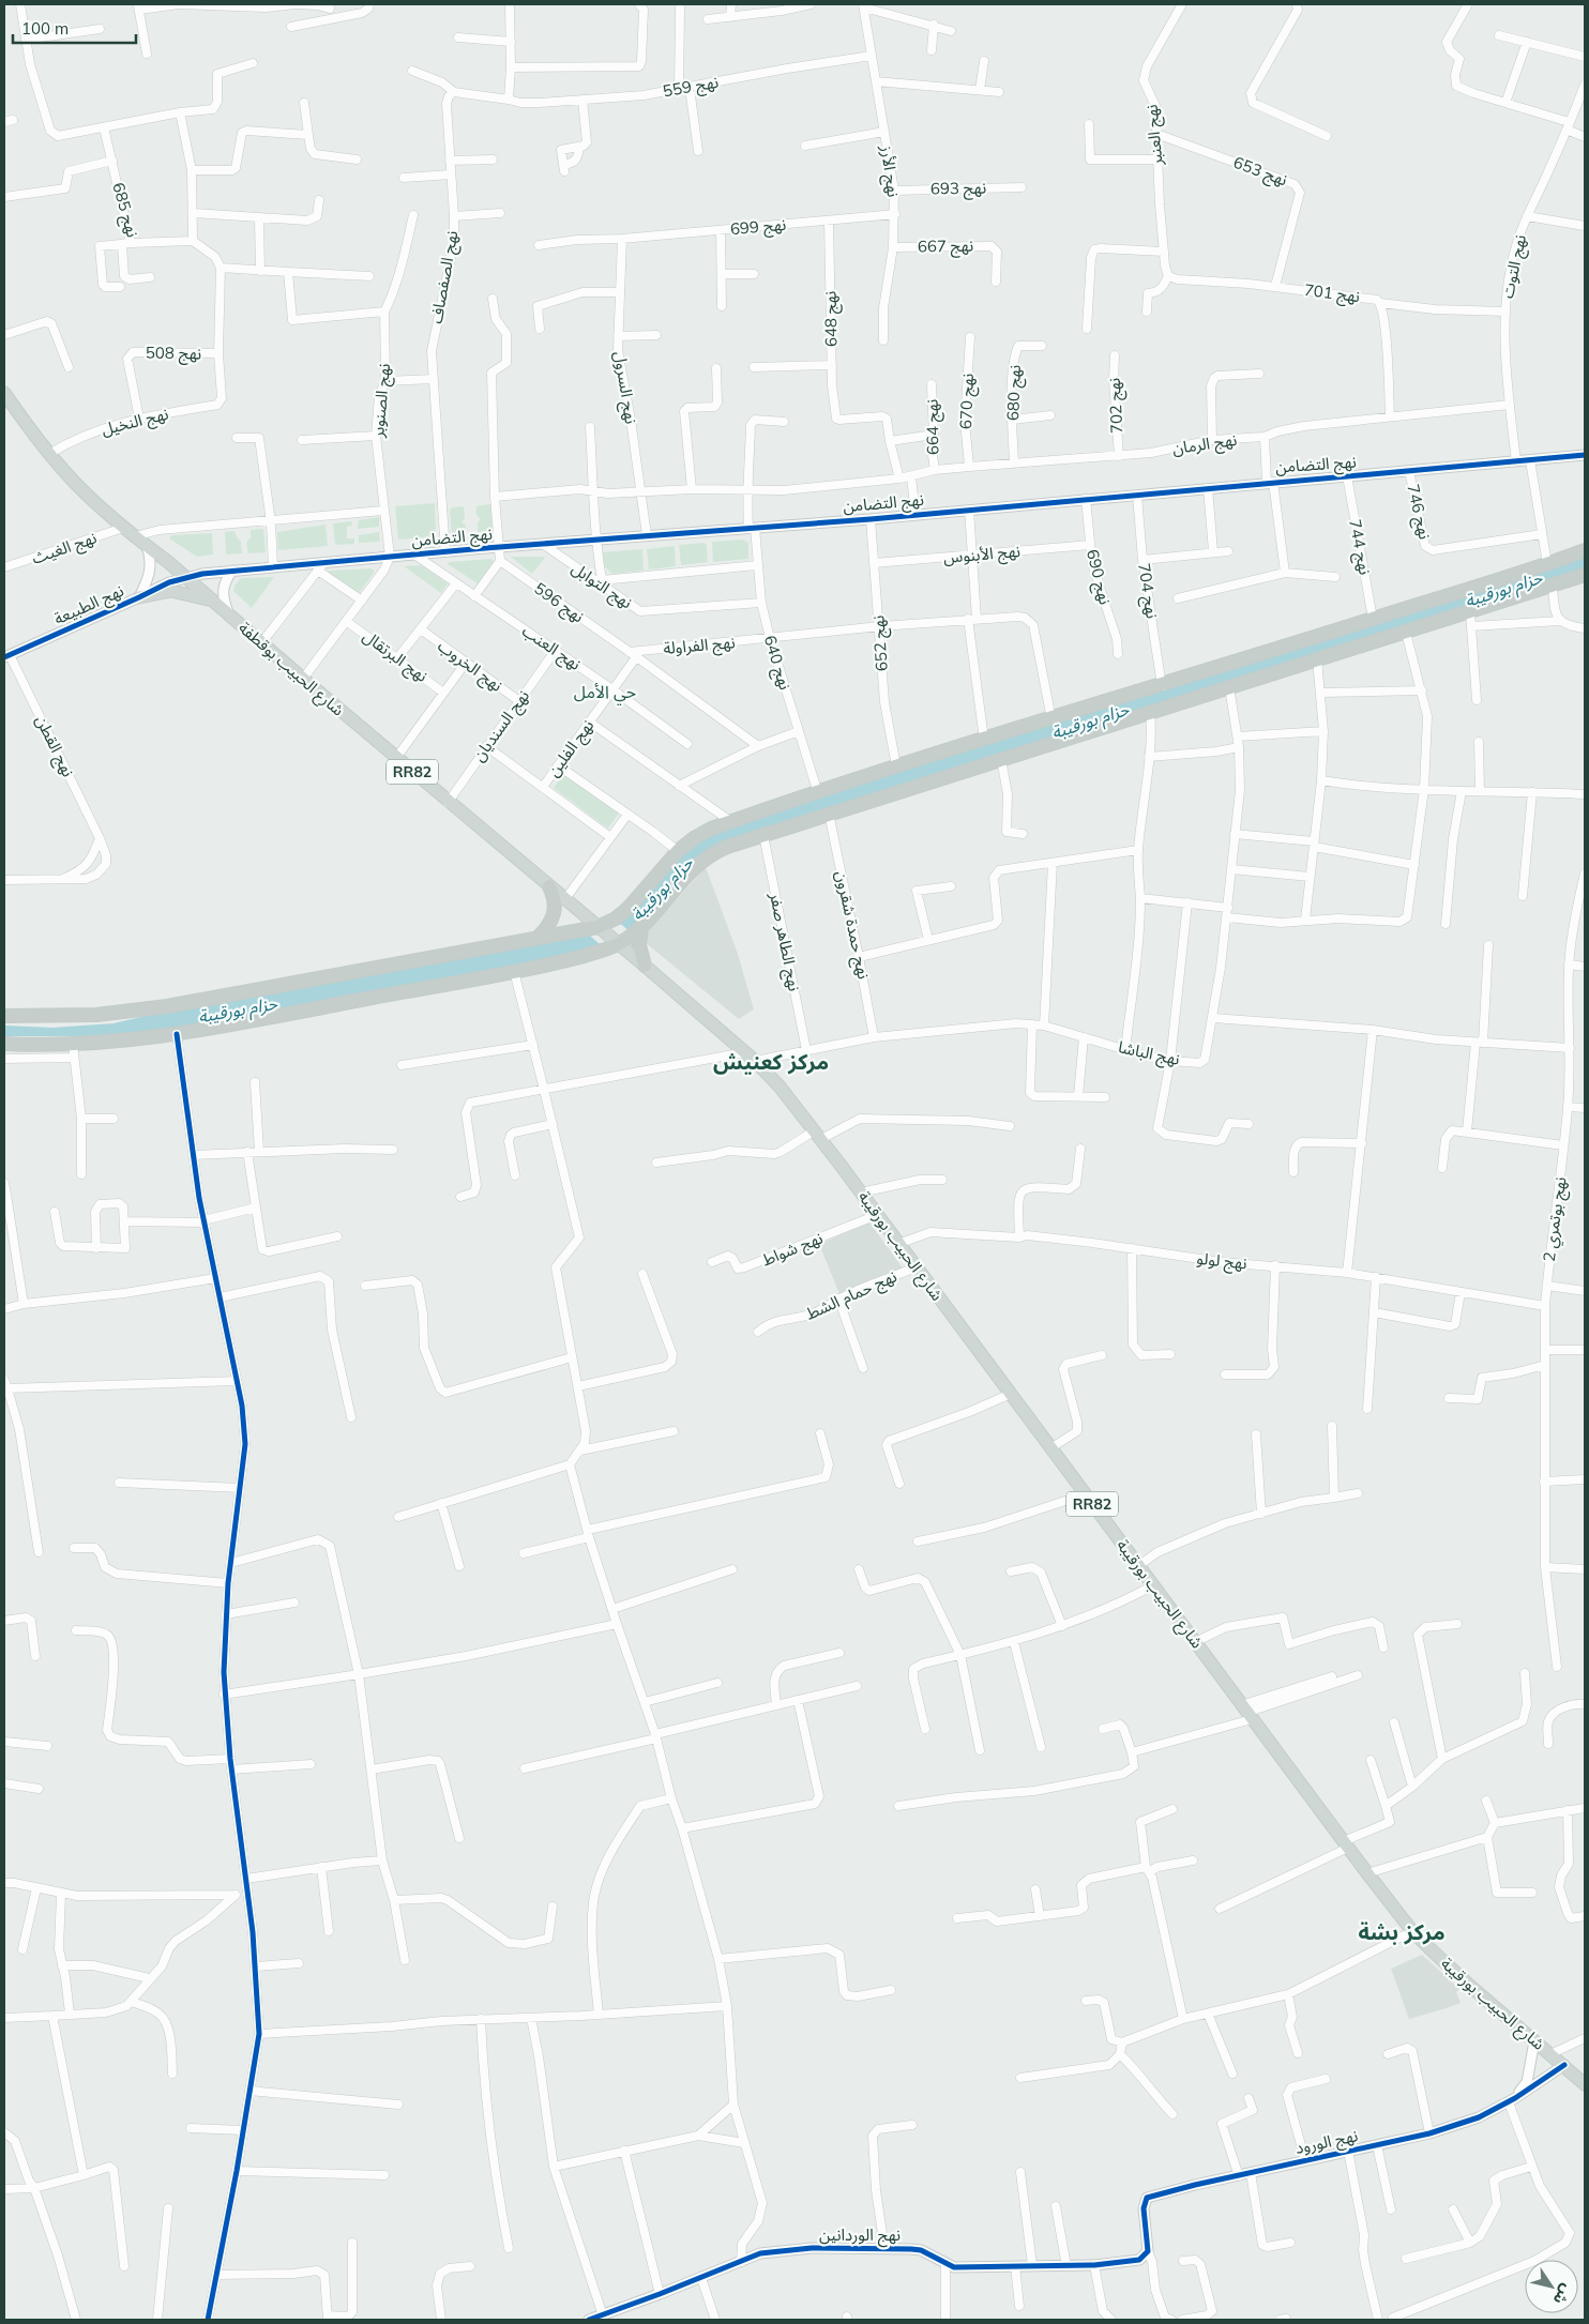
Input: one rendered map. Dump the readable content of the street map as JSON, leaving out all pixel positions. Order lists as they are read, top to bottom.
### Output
{
  "streets": {
    "main road": ["شارع الحبيب بوقطفة", "RR82", "شارع الحبيب بورقيبة"],
    "street": [
      "نهج 559",
      "نهج العنبر",
      "نهج الأرز",
      "نهج 653",
      "نهج 693",
      "نهج 685",
      "نهج 699",
      "نهج 667",
      "نهج التوت",
      "نهج الصفصاف",
      "نهج 701",
      "نهج 648",
      "نهج 508",
      "نهج السرول",
      "نهج 680",
      "نهج الصنوبر",
      "نهج 670",
      "نهج 702",
      "نهج النخيل",
      "نهج 664",
      "نهج الرمان",
      "نهج التضامن",
      "نهج 746",
      "نهج 744",
      "نهج الغيث",
      "نهج الأبنوس",
      "نهج 690",
      "نهج التوابل",
      "نهج 704",
      "نهج 596",
      "نهج الطبيعة",
      "نهج 652",
      "نهج الفراولة",
      "نهج العنب",
      "نهج البرتقال",
      "نهج 640",
      "نهج الخروب",
      "نهج السنديان",
      "نهج القطن",
      "نهج الفلين",
      "نهج حمدة شقرون",
      "نهج الطاهر صفر",
      "نهج الباشا",
      "نهج بوتمري 2",
      "نهج شواط",
      "نهج لولو",
      "نهج حمام الشط",
      "نهج الورود",
      "نهج الوردانين"
    ]
  },
  "crossings": [
    ["نهج 559", "نهج الأرز"],
    ["نهج العنبر", "نهج 653"],
    ["نهج العنبر", "نهج 701"],
    ["نهج الأرز", "نهج 693"],
    ["نهج الأرز", "نهج 699"],
    ["نهج الأرز", "نهج 667"],
    ["نهج 653", "نهج 701"],
    ["نهج 699", "نهج 648"],
    ["نهج 699", "نهج السرول"],
    ["نهج التوت", "نهج الرمان"],
    ["نهج التوت", "نهج التضامن"],
    ["نهج الصفصاف", "نهج التضامن"],
    ["نهج 701", "نهج الرمان"],
    ["نهج 508", "نهج النخيل"],
    ["نهج السرول", "نهج الرمان"],
    ["نهج السرول", "نهج التضامن"],
    ["نهج 680", "نهج الرمان"],
    ["نهج الصنوبر", "نهج التضامن"],
    ["نهج 670", "نهج الرمان"],
    ["نهج 702", "نهج الرمان"],
    ["نهج النخيل", "شارع الحبيب بوقطفة"],
    ["نهج 664", "نهج الرمان"],
    ["نهج الرمان", "نهج 640"],
    ["نهج التضامن", "نهج 746"],
    ["نهج التضامن", "نهج 744"],
    ["نهج التضامن", "نهج 690"],
    ["نهج التضامن", "نهج التوابل"],
    ["نهج التضامن", "نهج 704"],
    ["نهج التضامن", "نهج الطبيعة"],
    ["نهج التضامن", "نهج 652"],
    ["نهج التضامن", "نهج العنب"],
    ["نهج التضامن", "نهج 640"],
    ["نهج التضامن", "شارع الحبيب بوقطفة"],
    ["نهج الغيث", "شارع الحبيب بوقطفة"],
    ["نهج الأبنوس", "نهج 690"],
    ["نهج الأبنوس", "نهج 652"],
    ["نهج التوابل", "نهج 640"],
    ["نهج 596", "نهج الفراولة"],
    ["نهج 596", "نهج الفلين"],
    ["نهج الطبيعة", "شارع الحبيب بوقطفة"],
    ["نهج الطبيعة", "نهج القطن"],
    ["نهج 652", "نهج الفراولة"],
    ["نهج الفراولة", "نهج 640"],
    ["نهج الفراولة", "نهج الفلين"],
    ["نهج العنب", "نهج السنديان"],
    ["نهج العنب", "نهج الفلين"],
    ["نهج الخروب", "نهج السنديان"],
    ["شارع الحبيب بوقطفة", "نهج السنديان"],
    ["شارع الحبيب بوقطفة", "شارع الحبيب بورقيبة"],
    ["نهج حمدة شقرون", "نهج الباشا"],
    ["نهج الطاهر صفر", "نهج الباشا"],
    ["نهج الباشا", "شارع الحبيب بورقيبة"],
    ["نهج بوتمري 2", "نهج لولو"],
    ["شارع الحبيب بورقيبة", "نهج شواط"],
    ["شارع الحبيب بورقيبة", "نهج لولو"],
    ["شارع الحبيب بورقيبة", "نهج حمام الشط"],
    ["شارع الحبيب بورقيبة", "نهج الورود"],
    ["نهج الورود", "نهج الوردانين"]
  ],
  "districts": ["حي الأمل", "مركز كعنيش", "مركز بشة"],
  "water": ["حزام بورقيبة"],
  "scale_bar": "100 m",
  "north": "bottom right"
}
